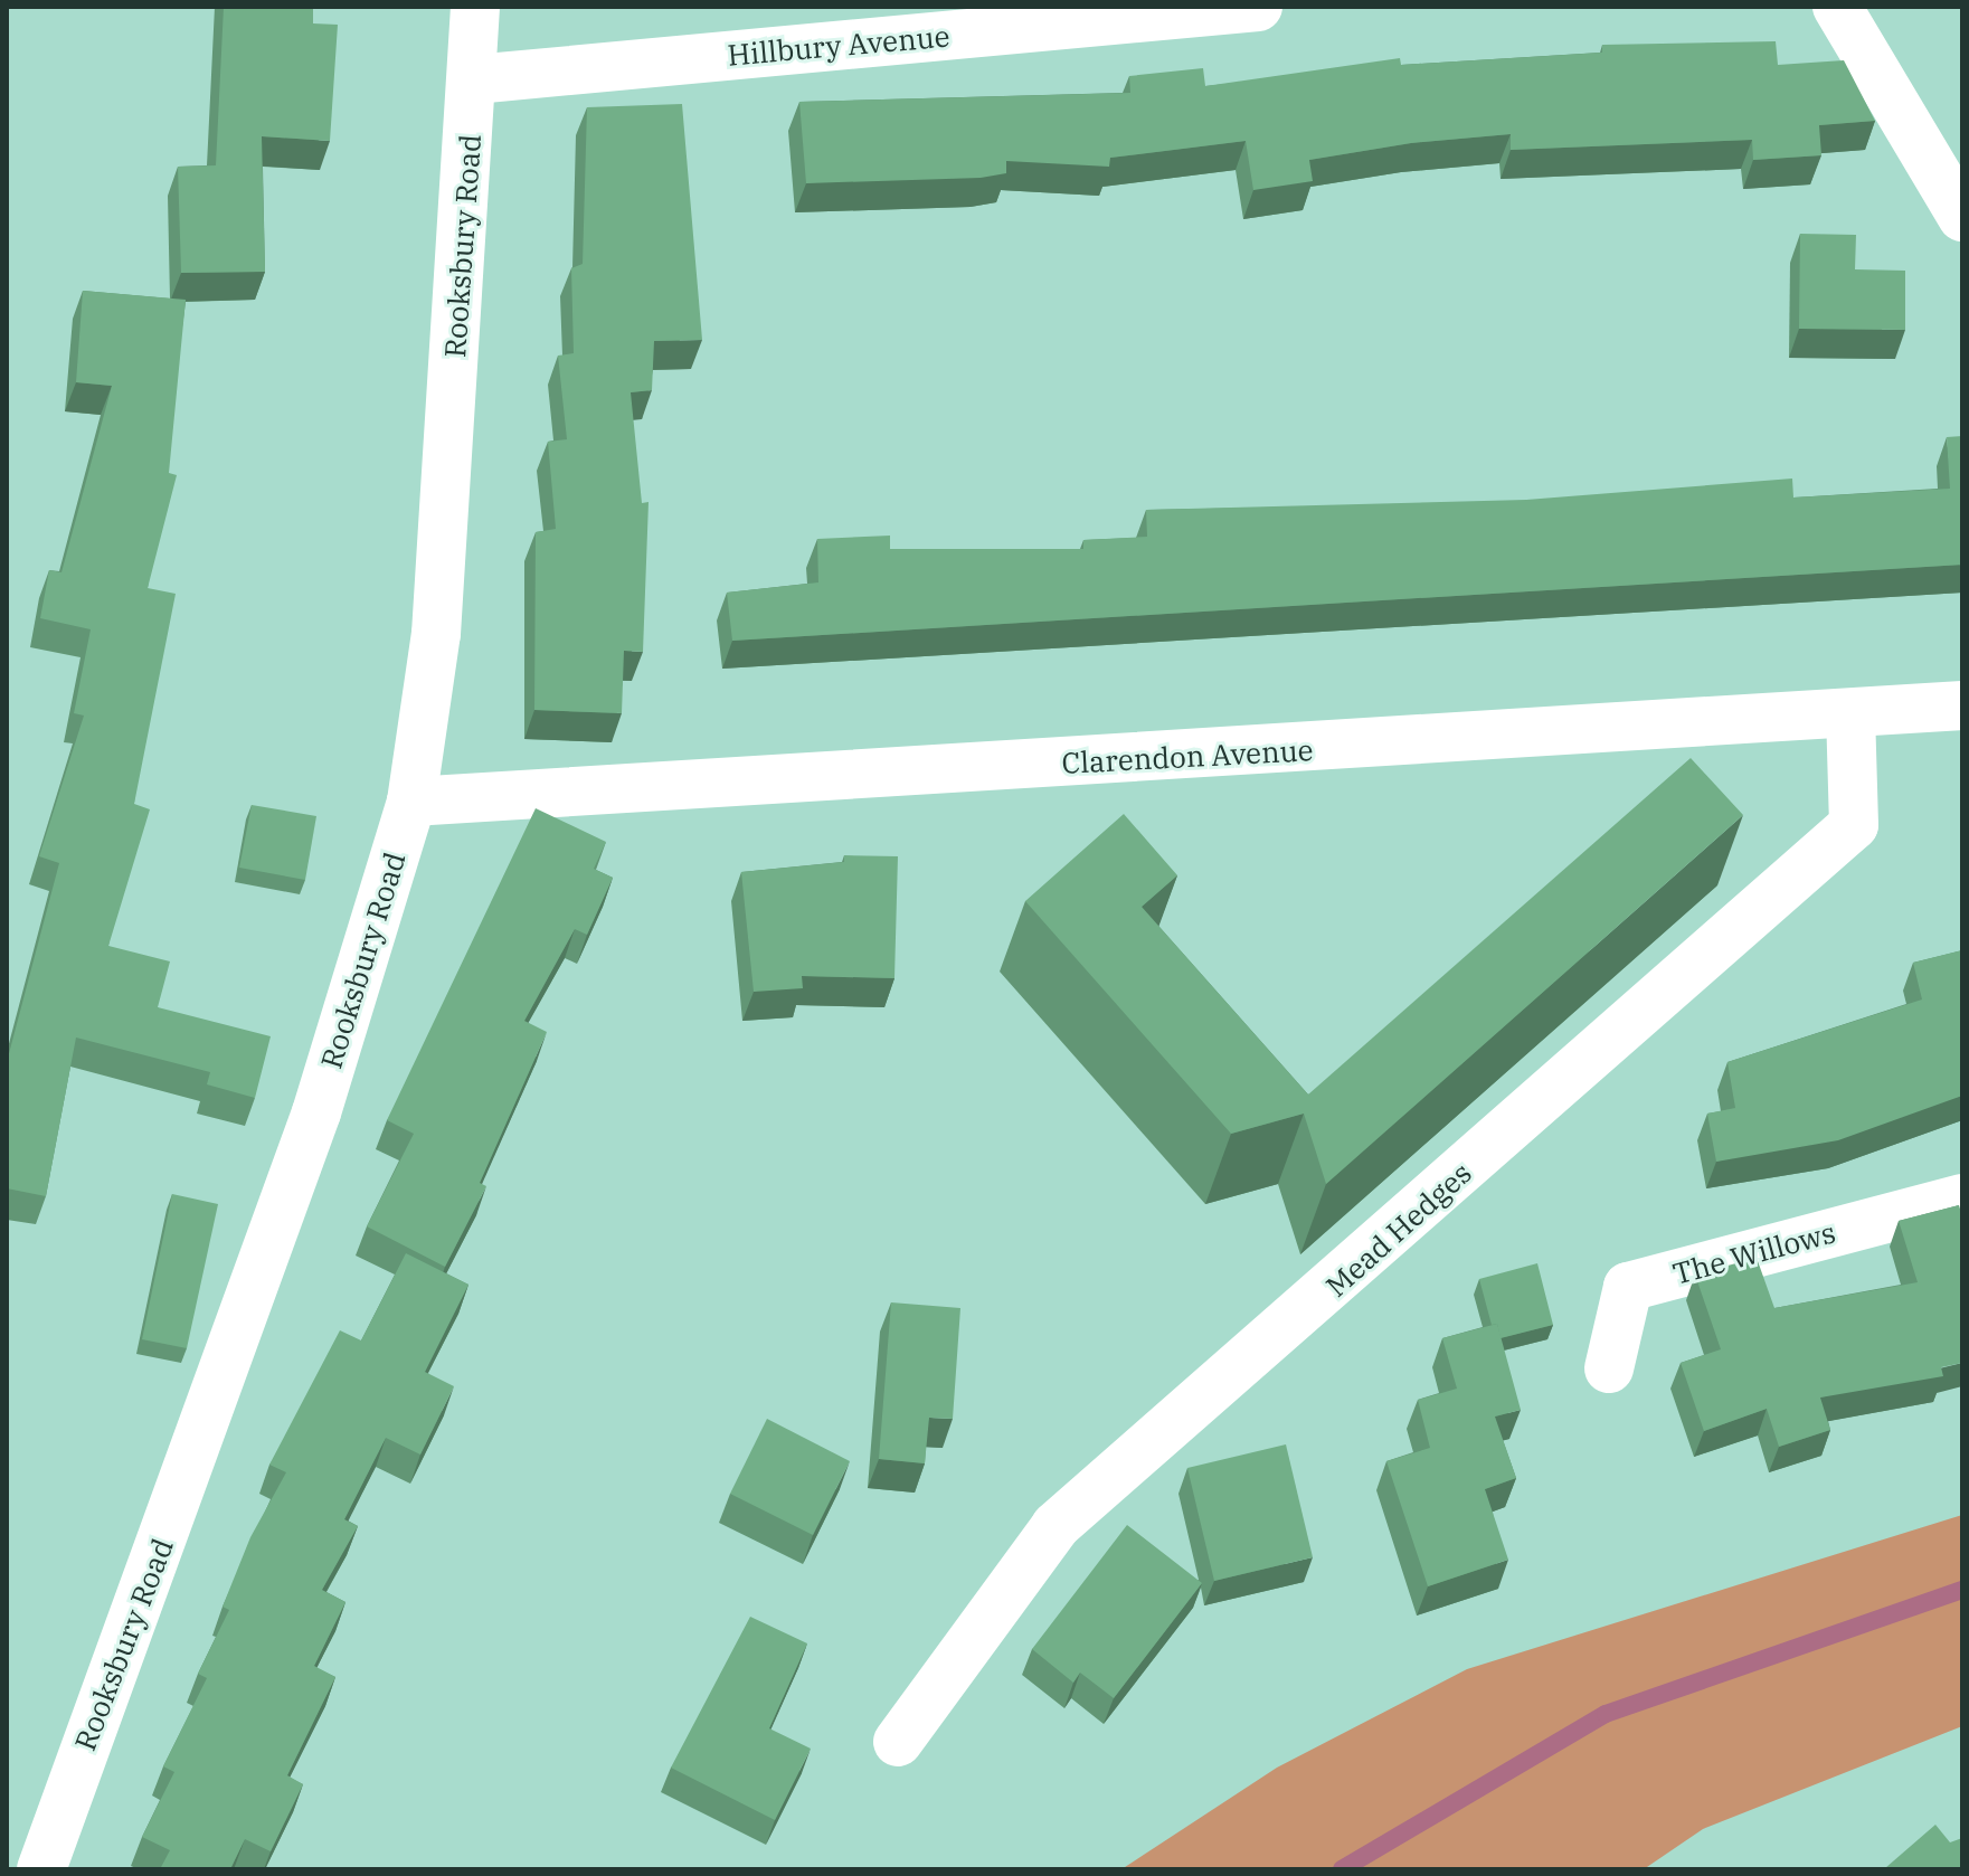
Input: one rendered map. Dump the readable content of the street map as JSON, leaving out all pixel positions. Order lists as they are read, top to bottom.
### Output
{
  "streets": {
    "street": [
      "Hillbury Avenue",
      "Rooksbury Road",
      "Clarendon Avenue",
      "Mead Hedges",
      "The Willows"
    ]
  },
  "crossings": [
    ["Hillbury Avenue", "Rooksbury Road"],
    ["Rooksbury Road", "Clarendon Avenue"],
    ["Clarendon Avenue", "Mead Hedges"]
  ]
}
